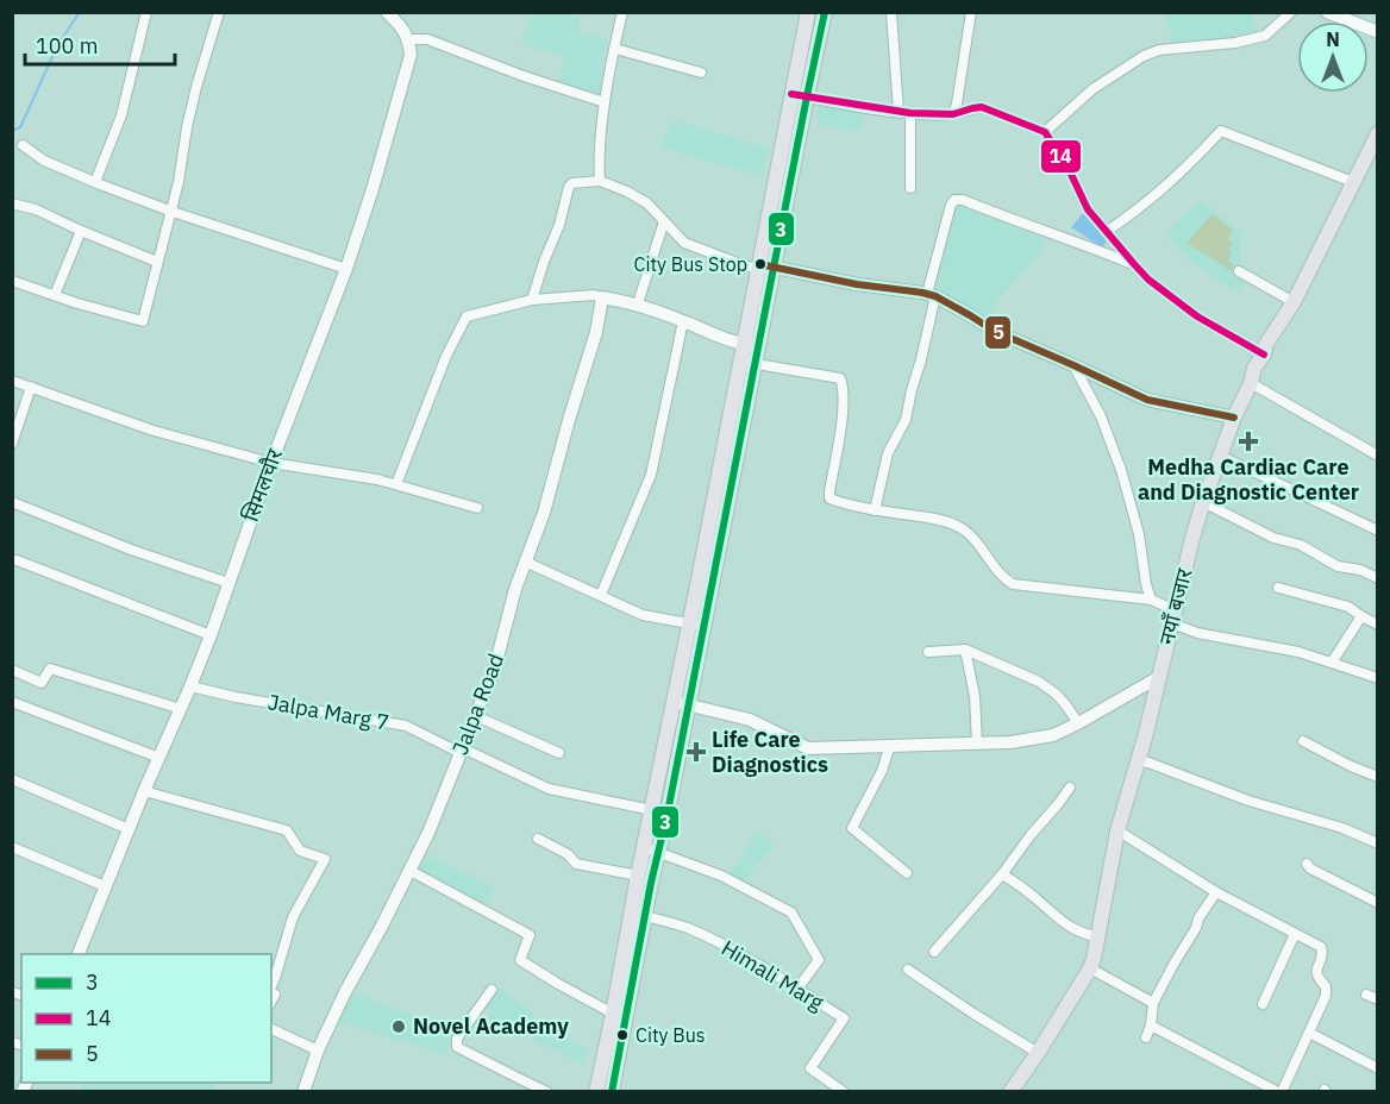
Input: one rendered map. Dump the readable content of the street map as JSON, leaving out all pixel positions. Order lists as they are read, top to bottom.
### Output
{
  "streets": {
    "main road": ["सिमलचौर", "नयाँ बजार", "Jalpa Road"],
    "street": ["Jalpa Marg 7", "Himali Marg"]
  },
  "crossings": [
    ["सिमलचौर", "Jalpa Marg 7"],
    ["Jalpa Road", "Jalpa Marg 7"]
  ],
  "places": {
    "other": ["City Bus Stop", "Novel Academy", "City Bus"],
    "health": ["Medha Cardiac Care and Diagnostic Center", "Life Care Diagnostics"]
  },
  "lines": ["transit line 3", "transit line 14", "transit line 5"],
  "legend": ["3", "14", "5"],
  "scale_bar": "100 m",
  "north": "top"
}
